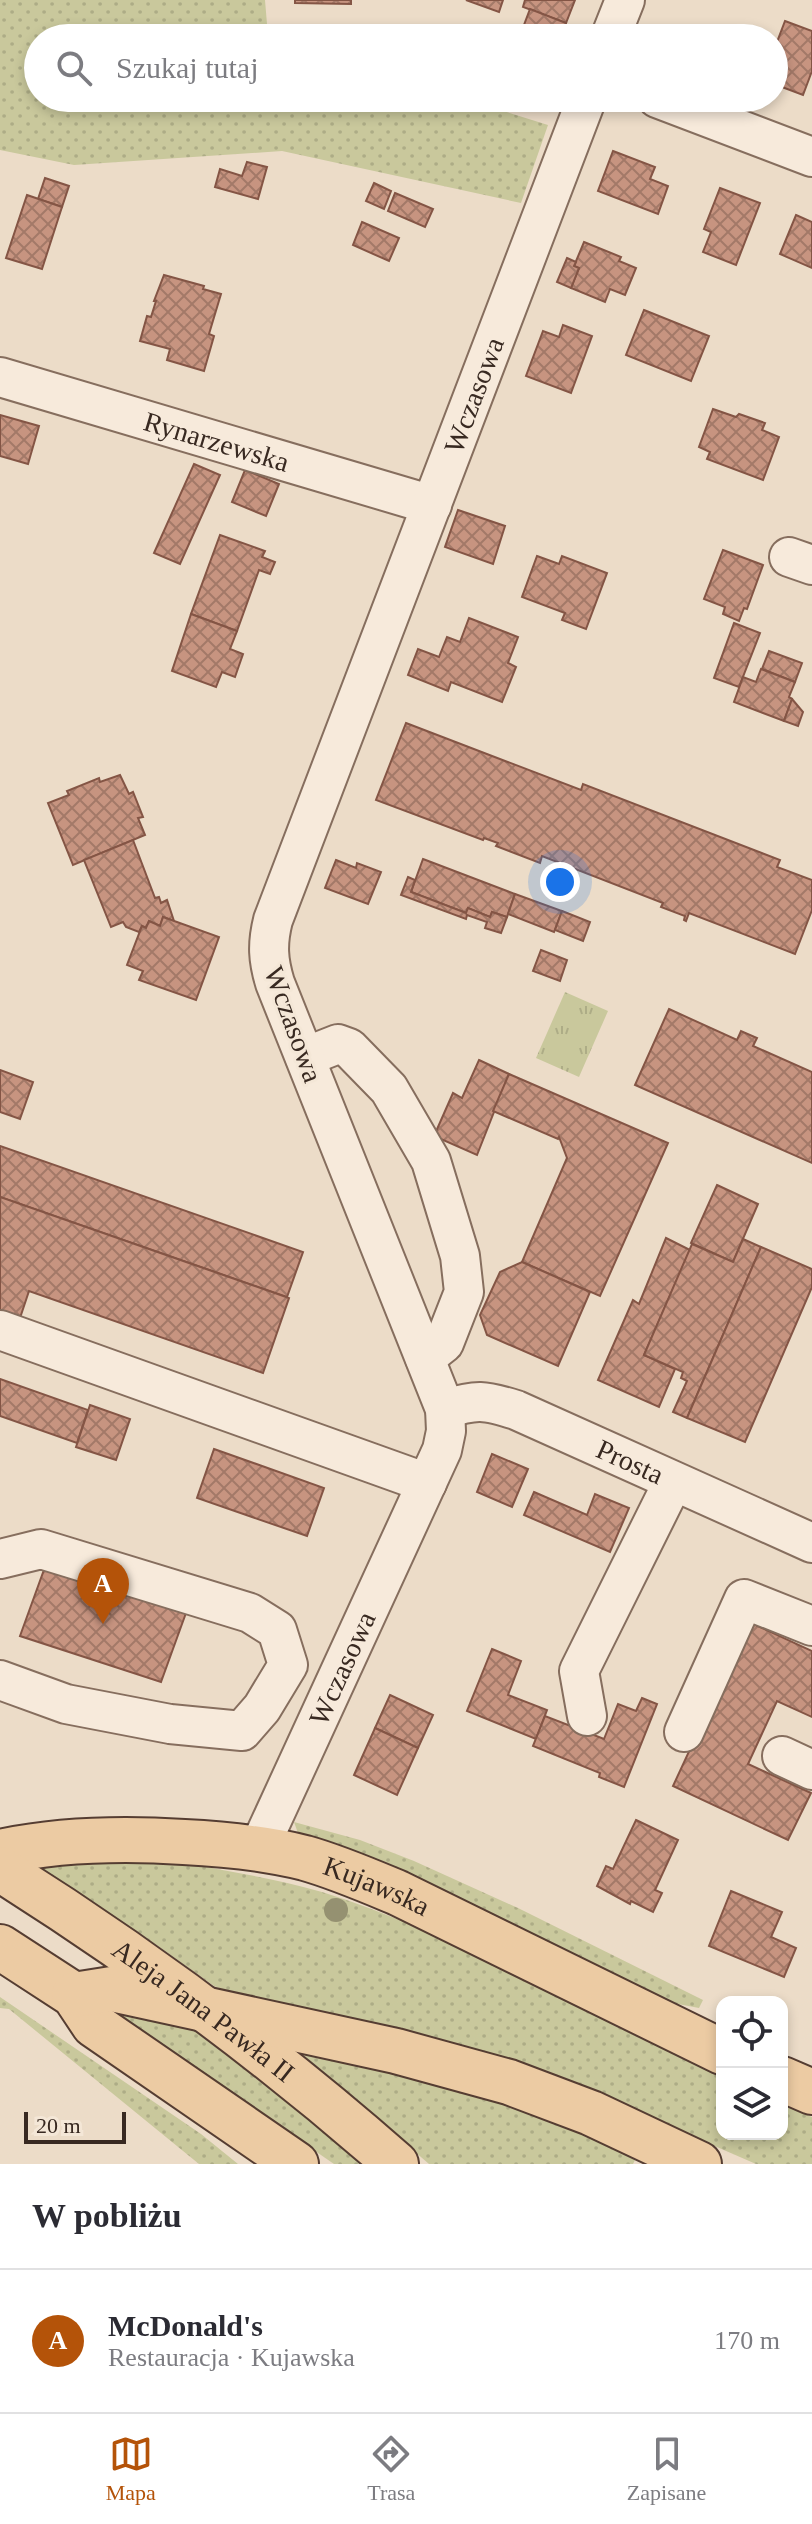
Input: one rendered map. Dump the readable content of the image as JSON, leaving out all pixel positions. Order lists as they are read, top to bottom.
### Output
{
  "streets": {
    "main road": ["Kujawska", "Aleja Jana Pawła II"],
    "street": ["Wczasowa", "Rynarzewska", "Prosta"]
  },
  "crossings": [
    ["Wczasowa", "Rynarzewska"],
    ["Wczasowa", "Prosta"],
    ["Wczasowa", "Kujawska"]
  ],
  "scale_bar": "20 m",
  "page": {
    "search": "Szukaj tutaj",
    "pins": "A",
    "scale": "20 m",
    "heading": "W pobliżu",
    "list": [
      {
        "mark": "A",
        "name": "McDonald's",
        "note": "Restauracja · Kujawska",
        "value": "170 m"
      }
    ],
    "nav": ["Mapa", "Trasa", "Zapisane"]
  }
}
